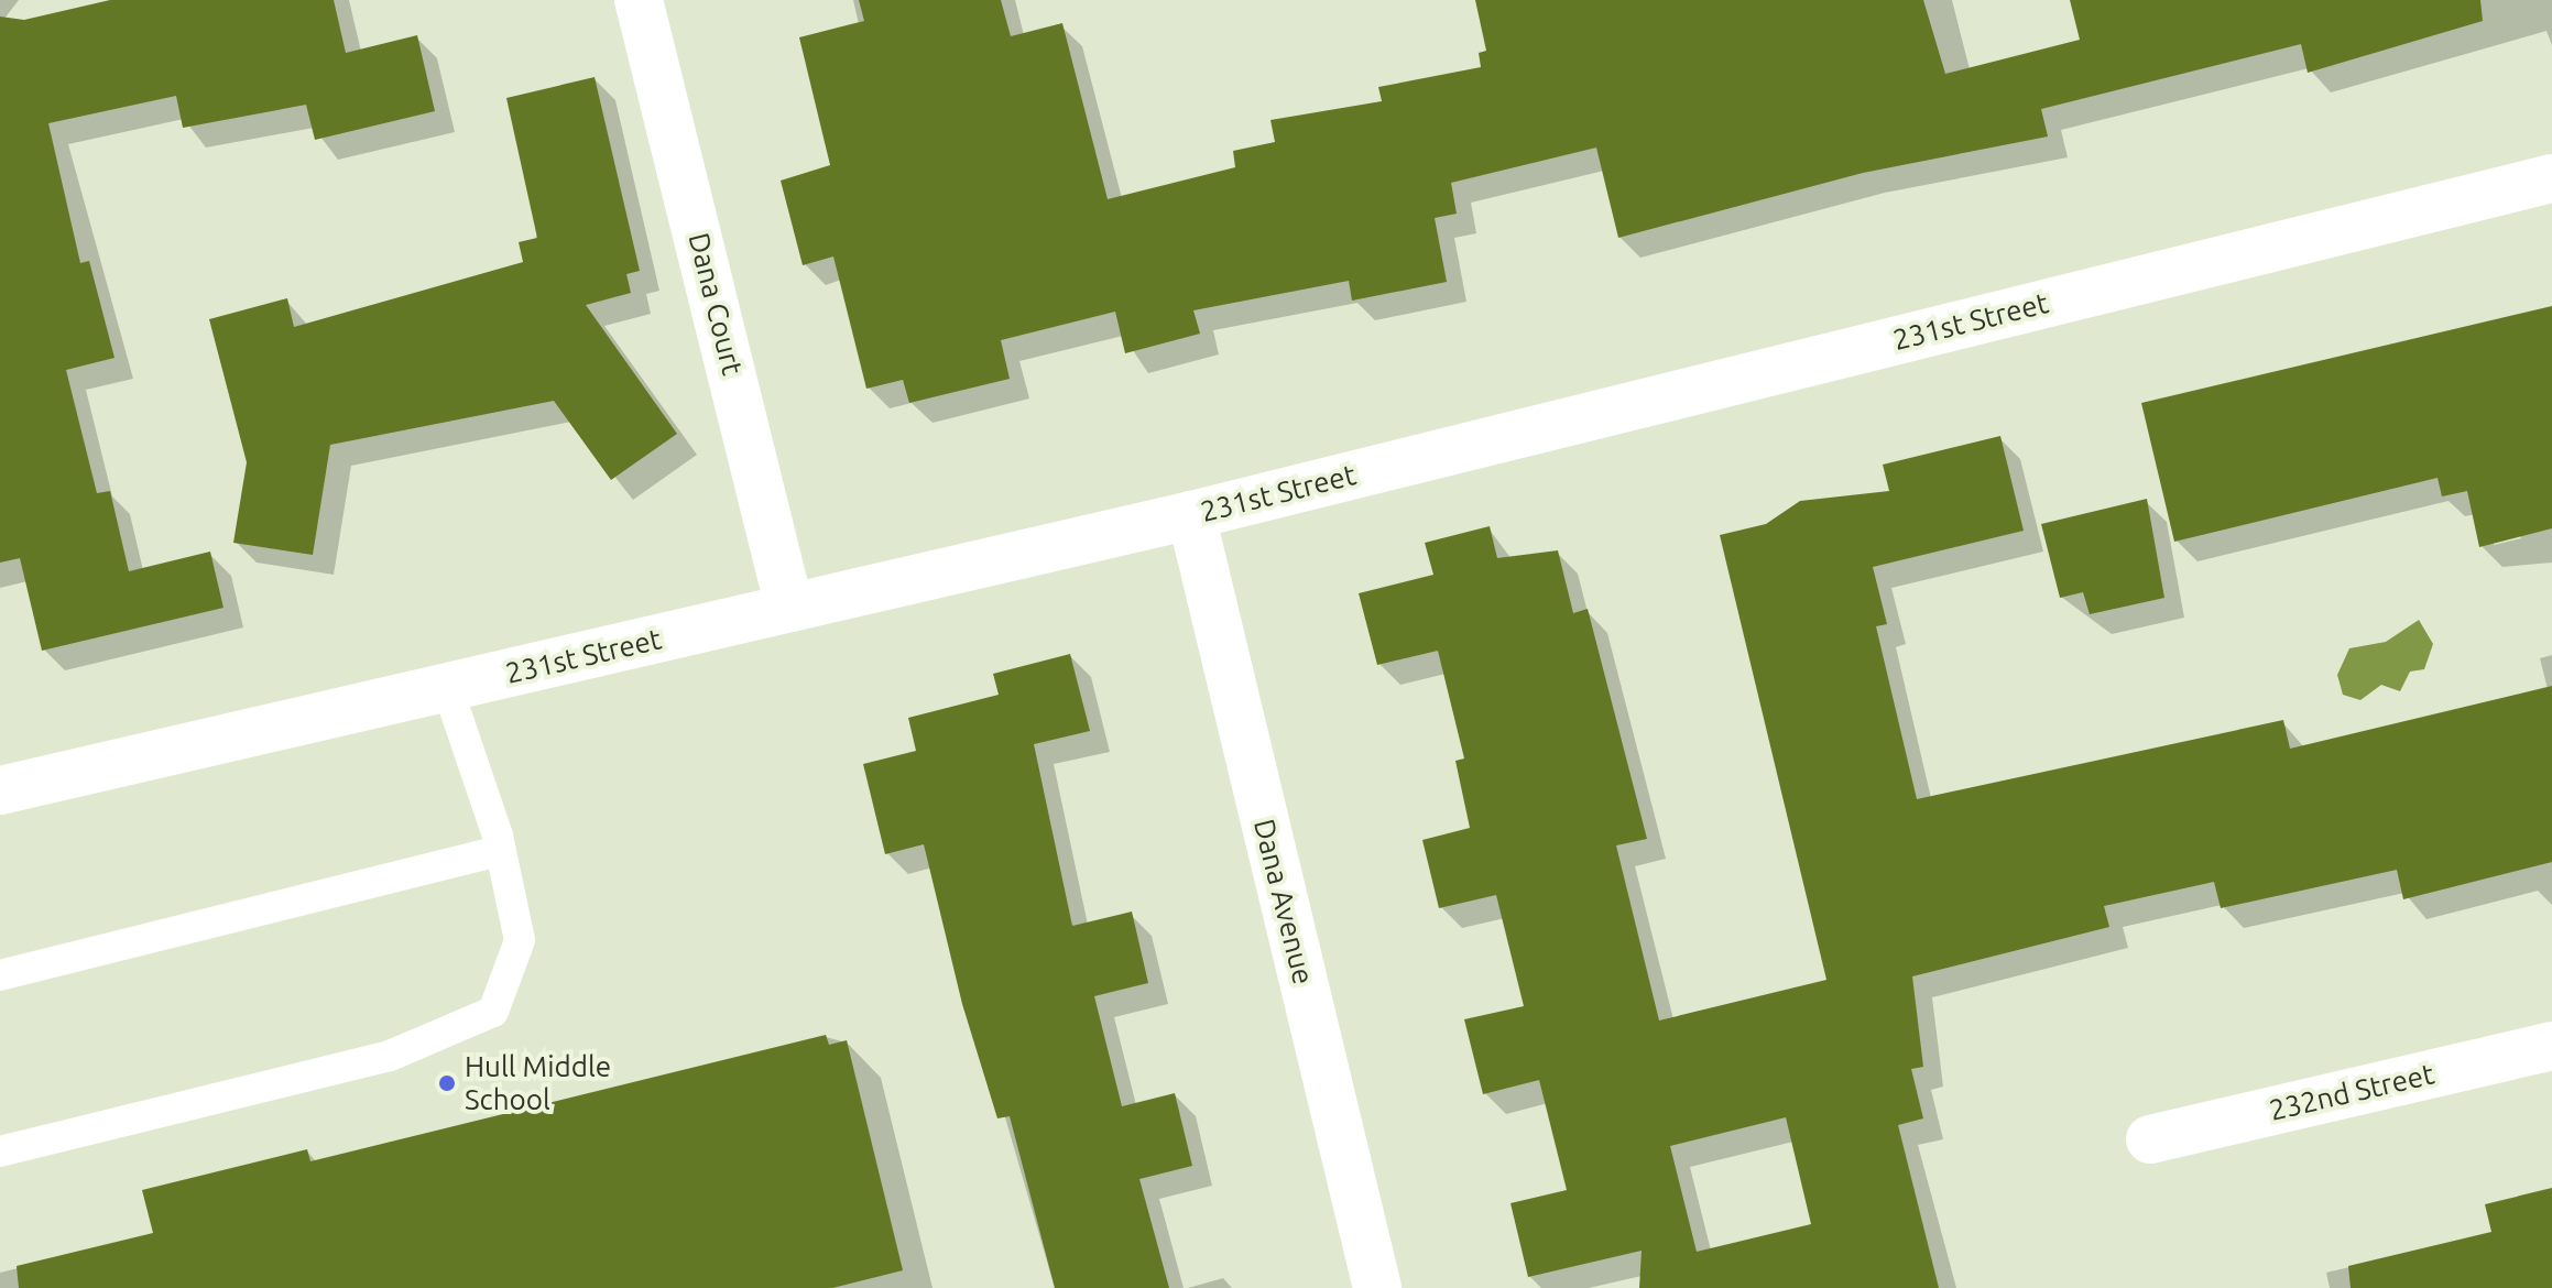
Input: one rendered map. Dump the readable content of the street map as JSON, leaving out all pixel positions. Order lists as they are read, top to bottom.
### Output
{
  "streets": {
    "street": [
      "Dana Court",
      "231st Street",
      "Dana Avenue",
      "232nd Street"
    ]
  },
  "crossings": [
    ["Dana Court", "231st Street"],
    ["231st Street", "Dana Avenue"]
  ],
  "places": ["Hull Middle School"]
}
